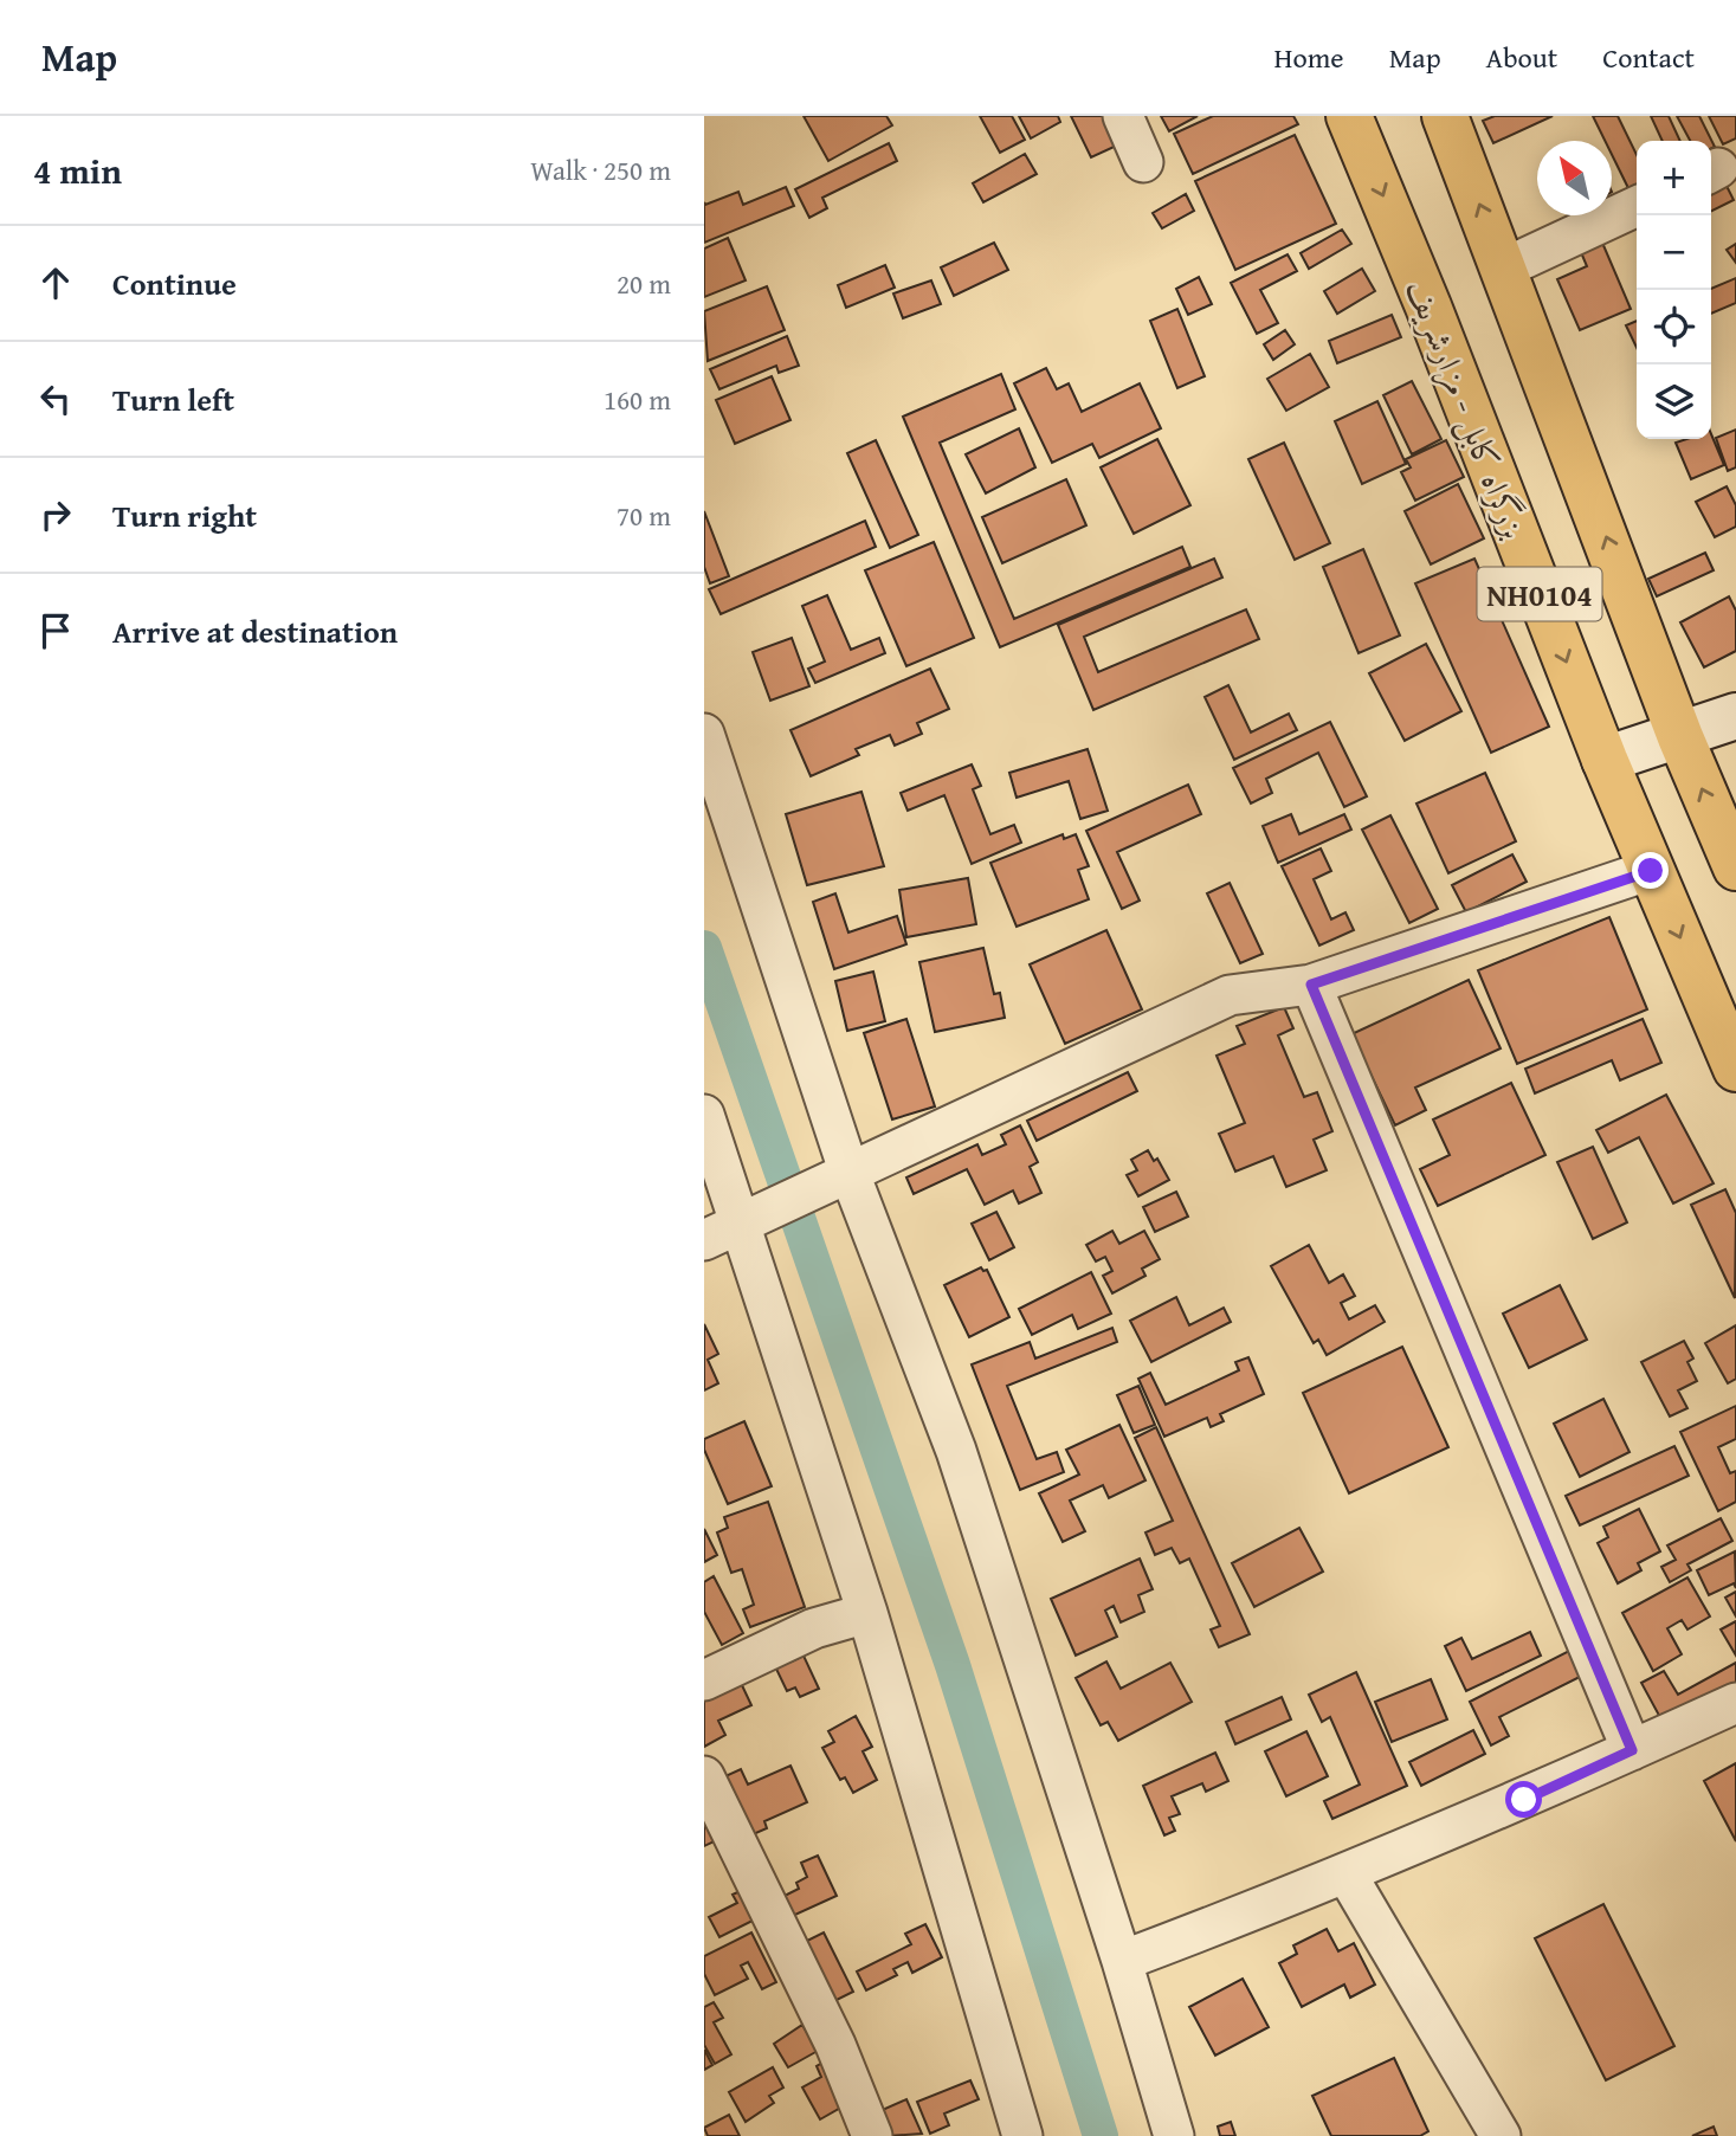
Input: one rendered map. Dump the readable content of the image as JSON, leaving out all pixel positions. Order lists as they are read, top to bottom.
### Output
{
  "streets": {
    "highway": ["بزرگراه کابل - مزارشریف", "NH0104"]
  },
  "north": "top left",
  "page": {
    "header": "Map",
    "nav": [
      "Home",
      "Map",
      "About",
      "Contact"
    ],
    "heading": ["4 min", "Walk · 250 m"],
    "map_buttons": ["+", "−"],
    "list": [
      ["Continue", "20 m"],
      ["Turn left", "160 m"],
      ["Turn right", "70 m"],
      "Arrive at destination"
    ]
  }
}
